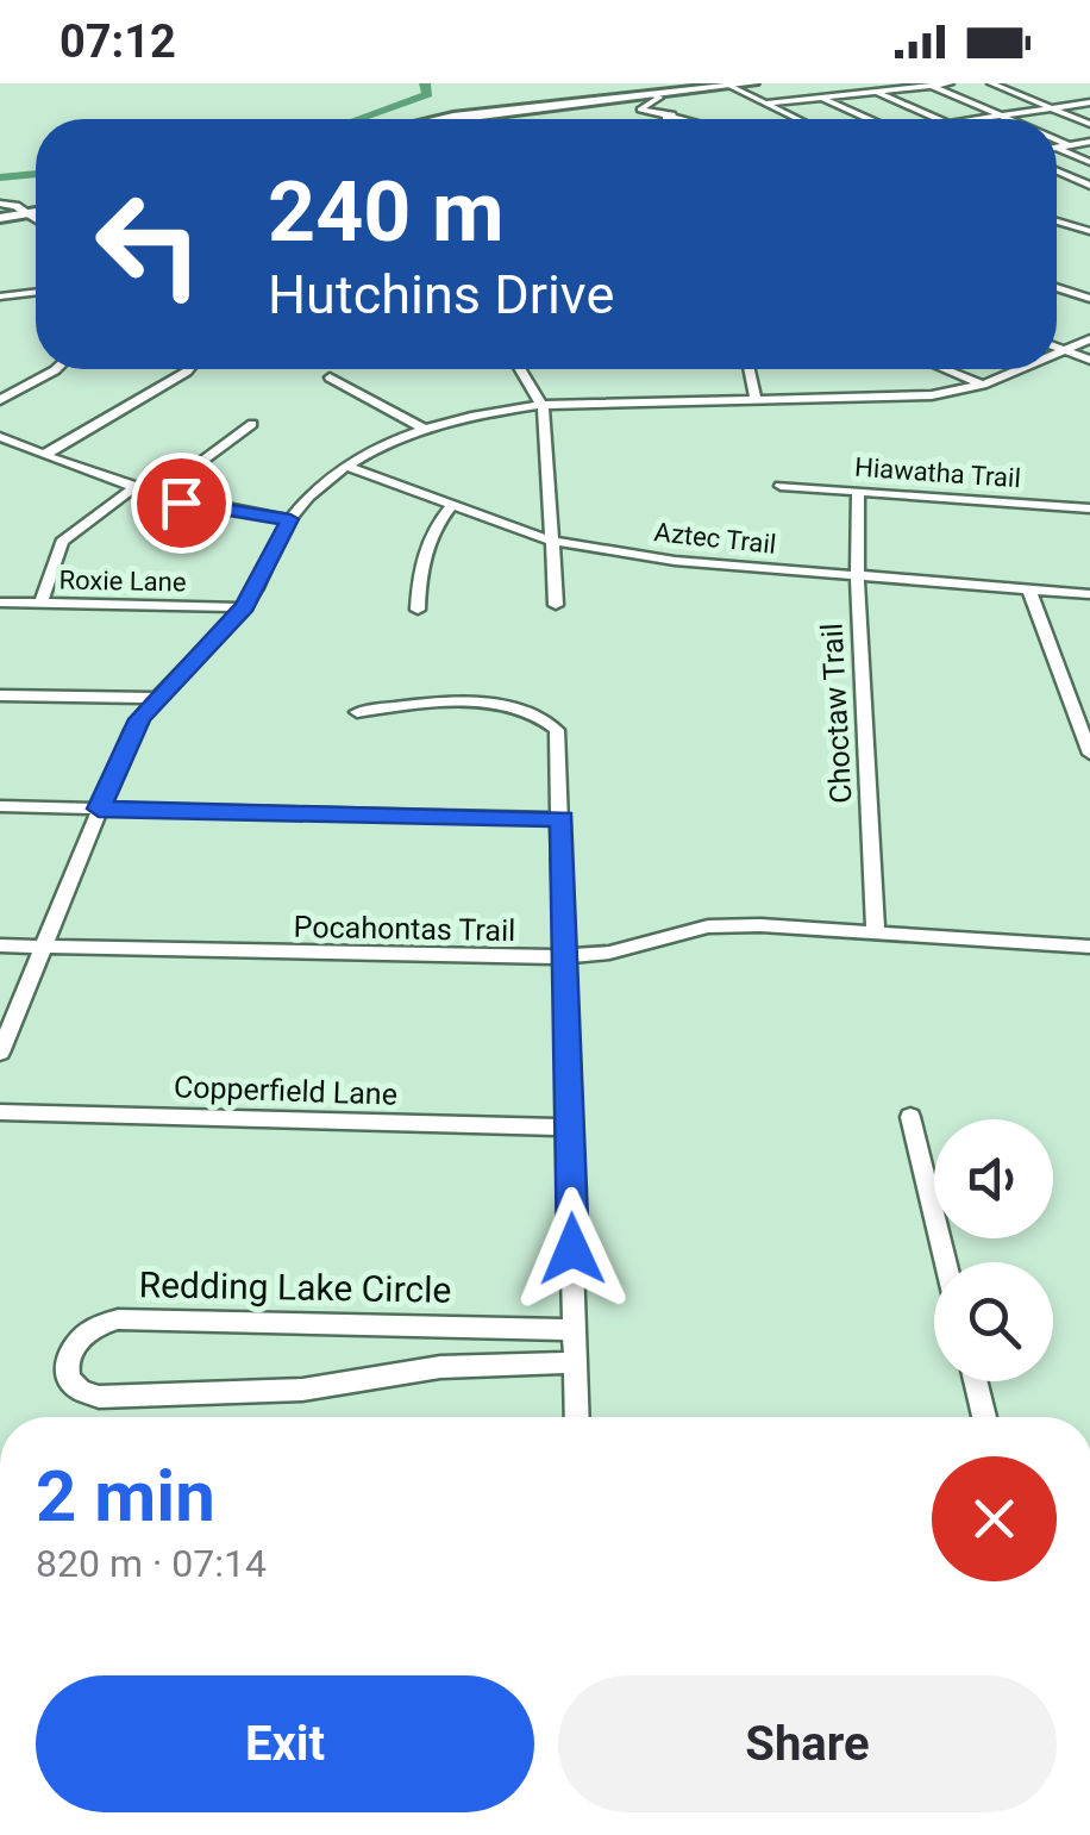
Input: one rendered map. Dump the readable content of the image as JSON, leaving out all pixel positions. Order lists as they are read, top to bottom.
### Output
{
  "streets": {
    "street": [
      "Hiawatha Trail",
      "Aztec Trail",
      "Roxie Lane",
      "Choctaw Trail",
      "Pocahontas Trail",
      "Copperfield Lane",
      "Redding Lake Circle"
    ]
  },
  "crossings": [
    ["Hiawatha Trail", "Choctaw Trail"],
    ["Aztec Trail", "Choctaw Trail"],
    ["Choctaw Trail", "Pocahontas Trail"]
  ],
  "page": {
    "status": "07:12",
    "turn": ["240 m", "Hutchins Drive"],
    "heading": ["2 min", "820 m · 07:14"],
    "buttons": ["Exit", "Share"]
  }
}
